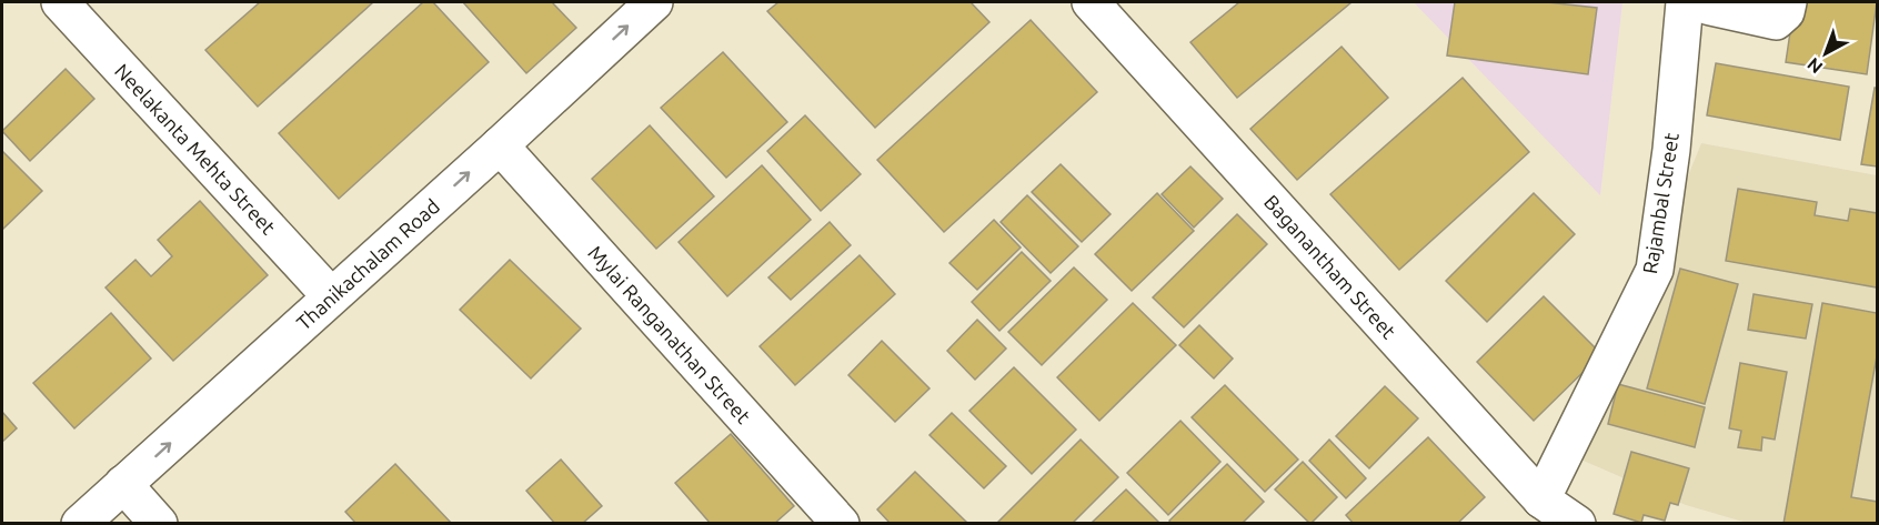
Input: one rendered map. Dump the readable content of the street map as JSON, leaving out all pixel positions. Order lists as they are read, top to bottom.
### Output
{
  "streets": {
    "street": [
      "Neelakanta Mehta Street",
      "Rajambal Street",
      "Thanikachalam Road",
      "Baganantham Street",
      "Mylai Ranganathan Street"
    ]
  },
  "crossings": [
    ["Neelakanta Mehta Street", "Thanikachalam Road"],
    ["Rajambal Street", "Baganantham Street"],
    ["Thanikachalam Road", "Mylai Ranganathan Street"]
  ],
  "one_way": ["Thanikachalam Road"],
  "north": "bottom left"
}
